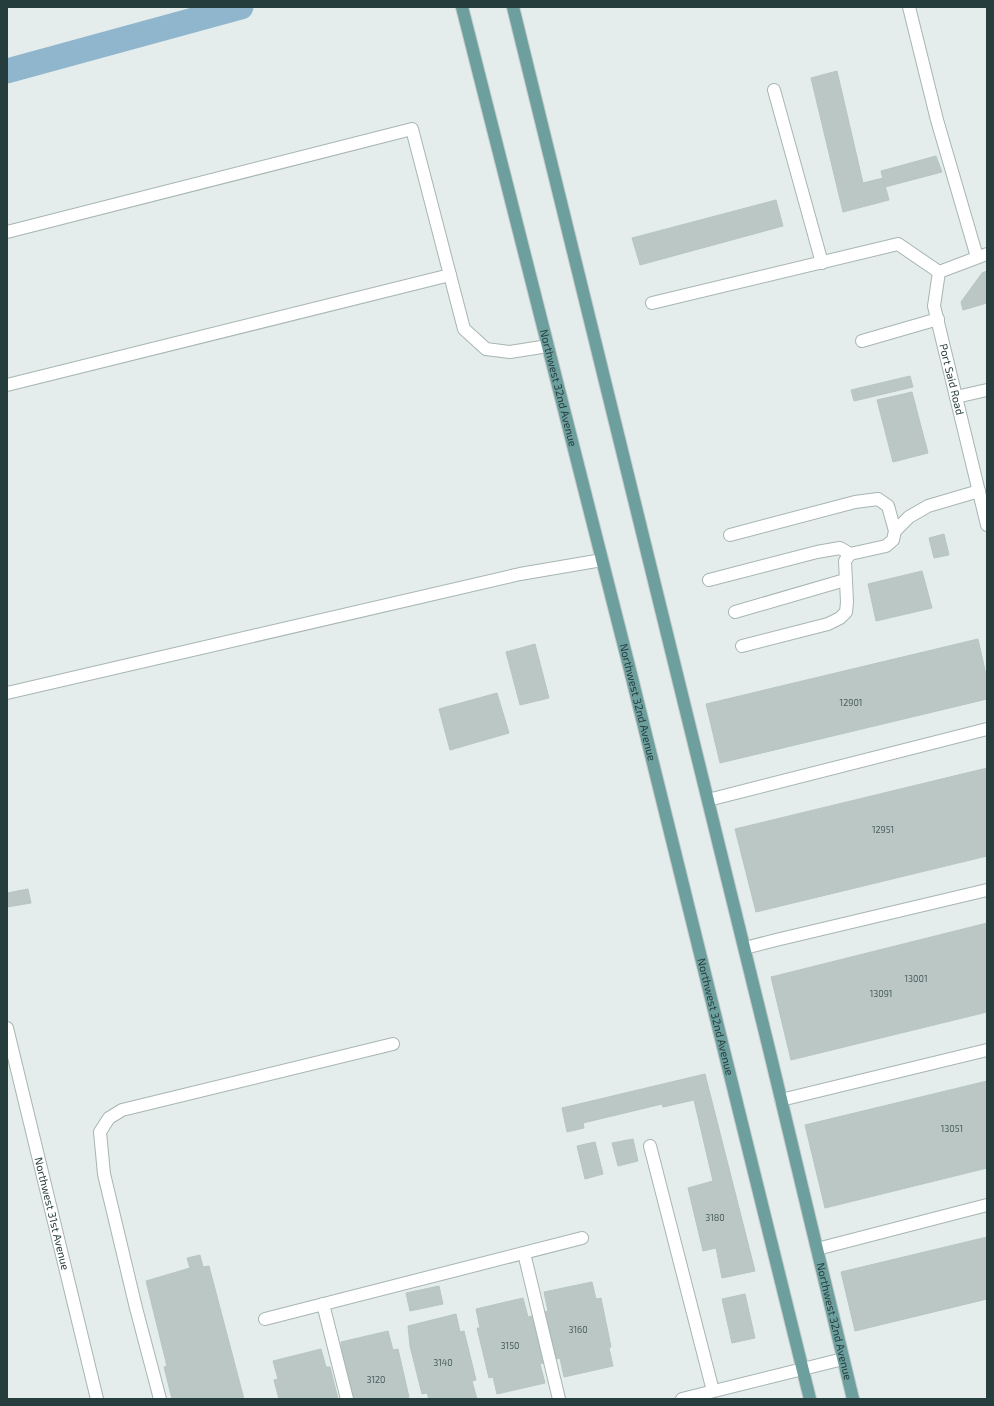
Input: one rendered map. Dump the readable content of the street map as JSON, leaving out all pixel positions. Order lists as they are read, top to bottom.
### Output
{
  "streets": {
    "main road": ["Northwest 32nd Avenue"],
    "street": ["Port Said Road", "Northwest 31st Avenue"]
  },
  "house_numbers": [
    "12901",
    "12951",
    "13001",
    "13091",
    "13051",
    "3180",
    "3160",
    "3150",
    "3140",
    "3120"
  ]
}
